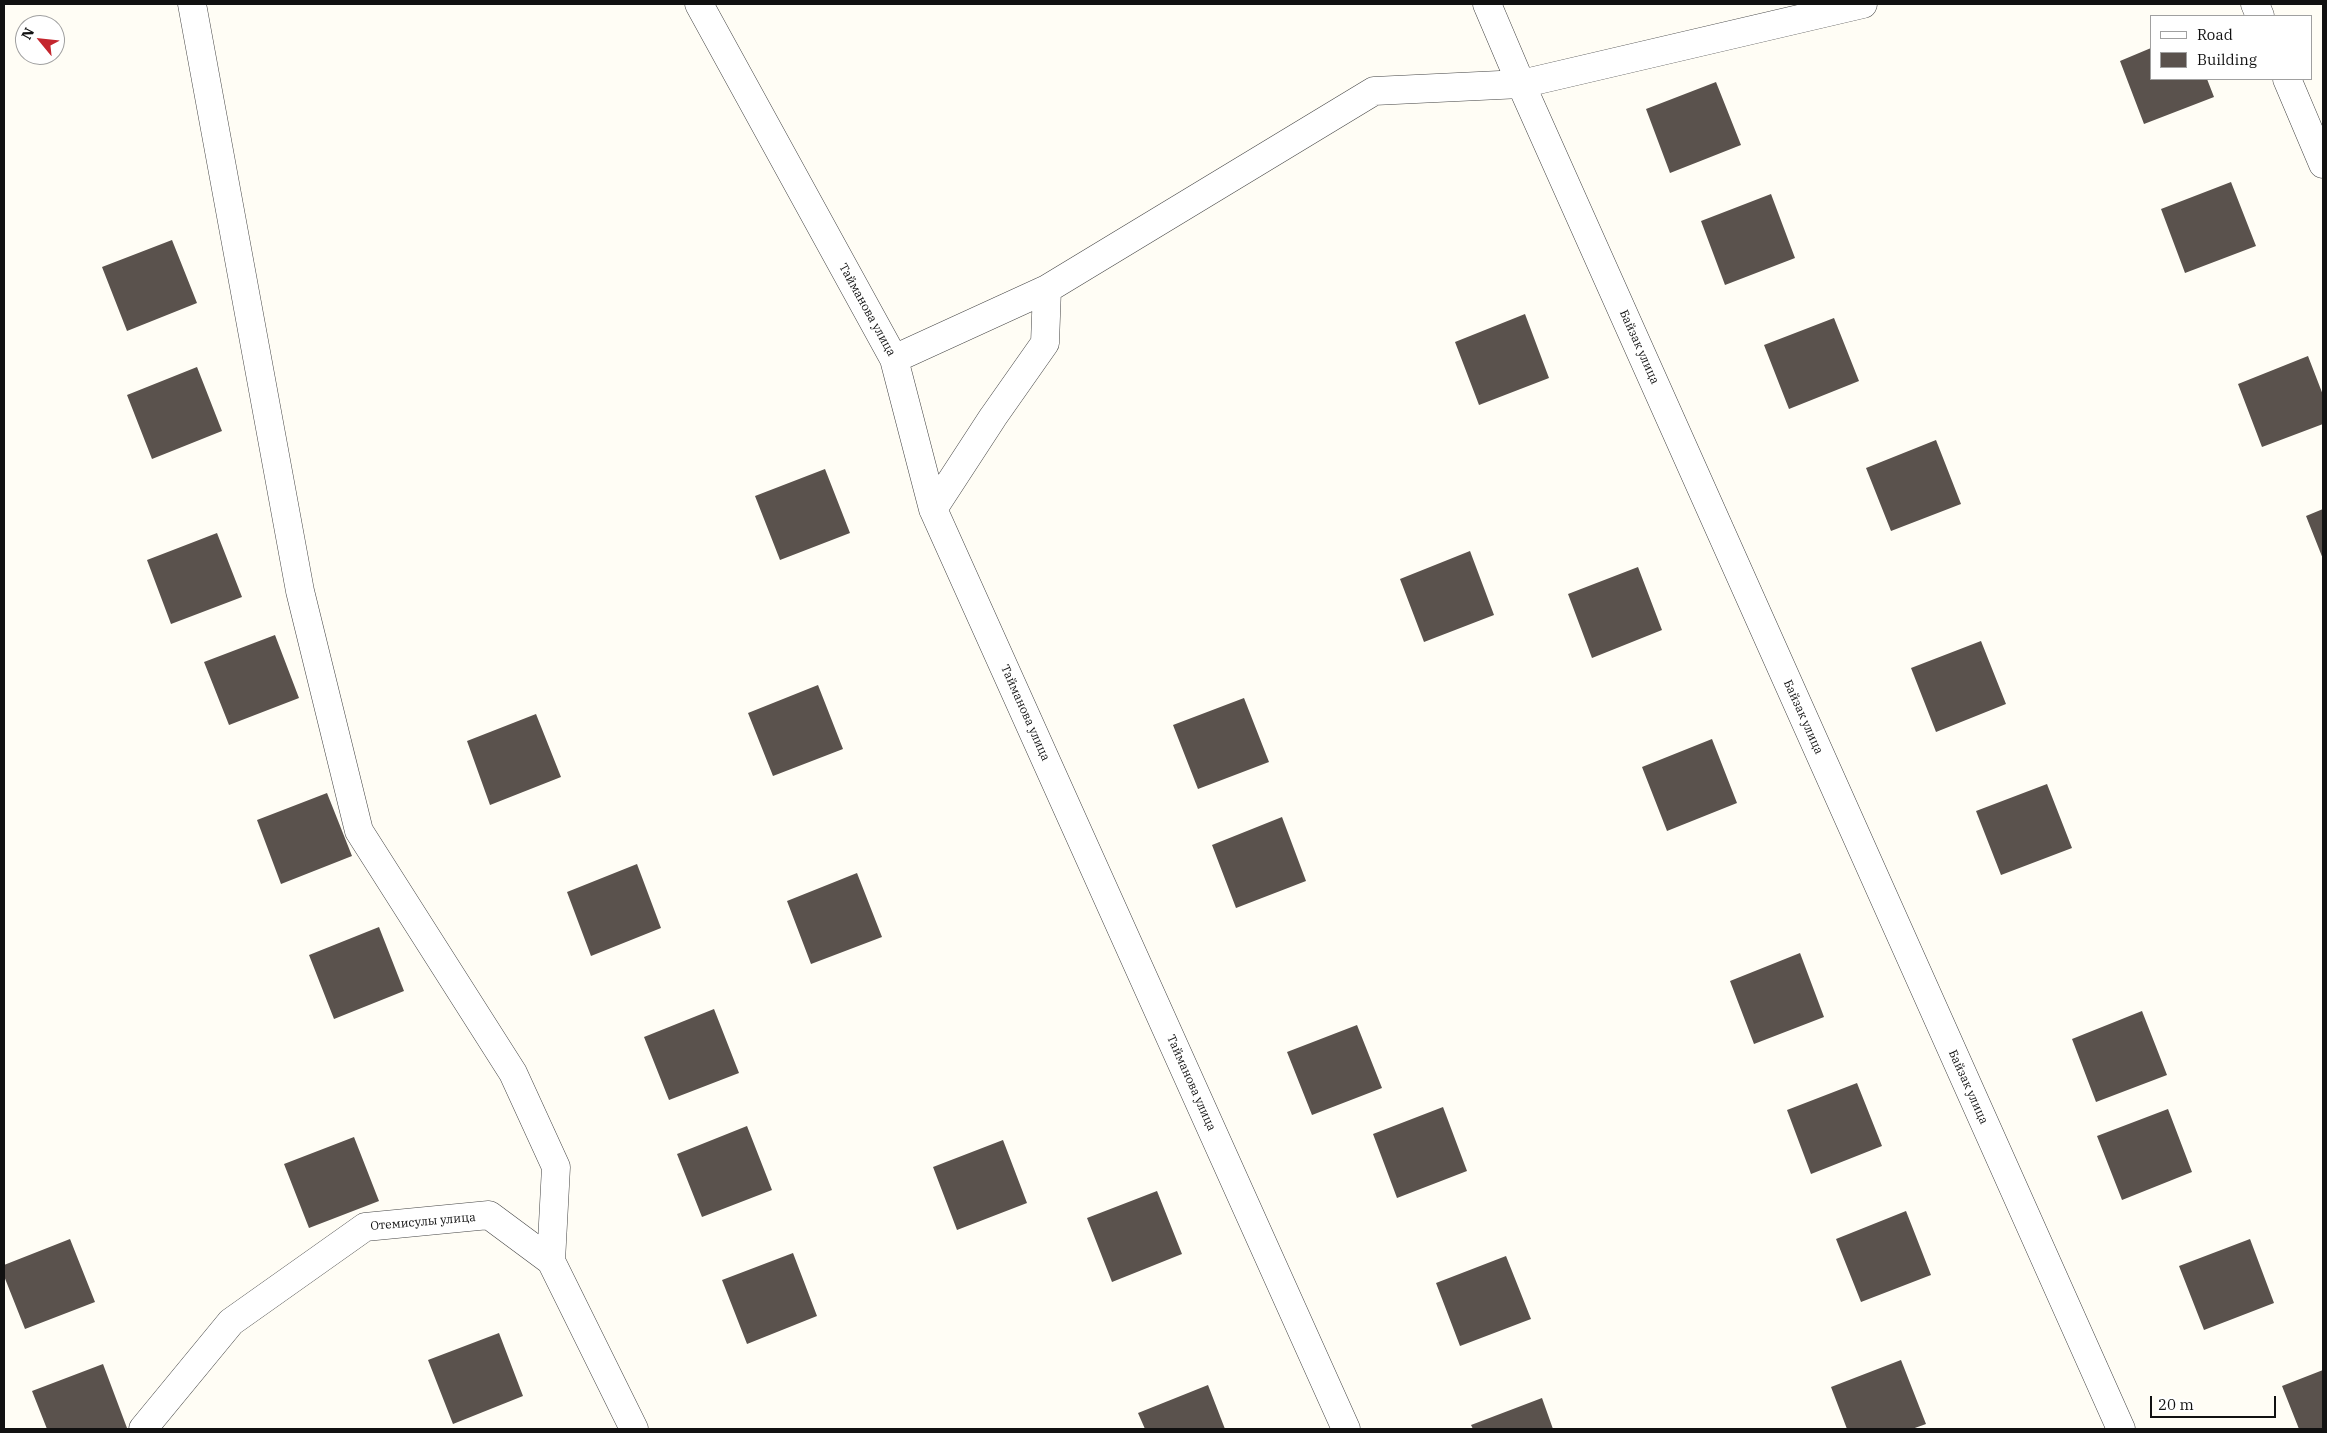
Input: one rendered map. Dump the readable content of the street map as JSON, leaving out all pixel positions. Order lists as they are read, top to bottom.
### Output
{
  "streets": {
    "street": ["Тайманова улица", "Байзак улица", "Отемисулы улица"]
  },
  "legend": ["Road", "Building"],
  "scale_bar": "20 m",
  "north": "top left"
}
